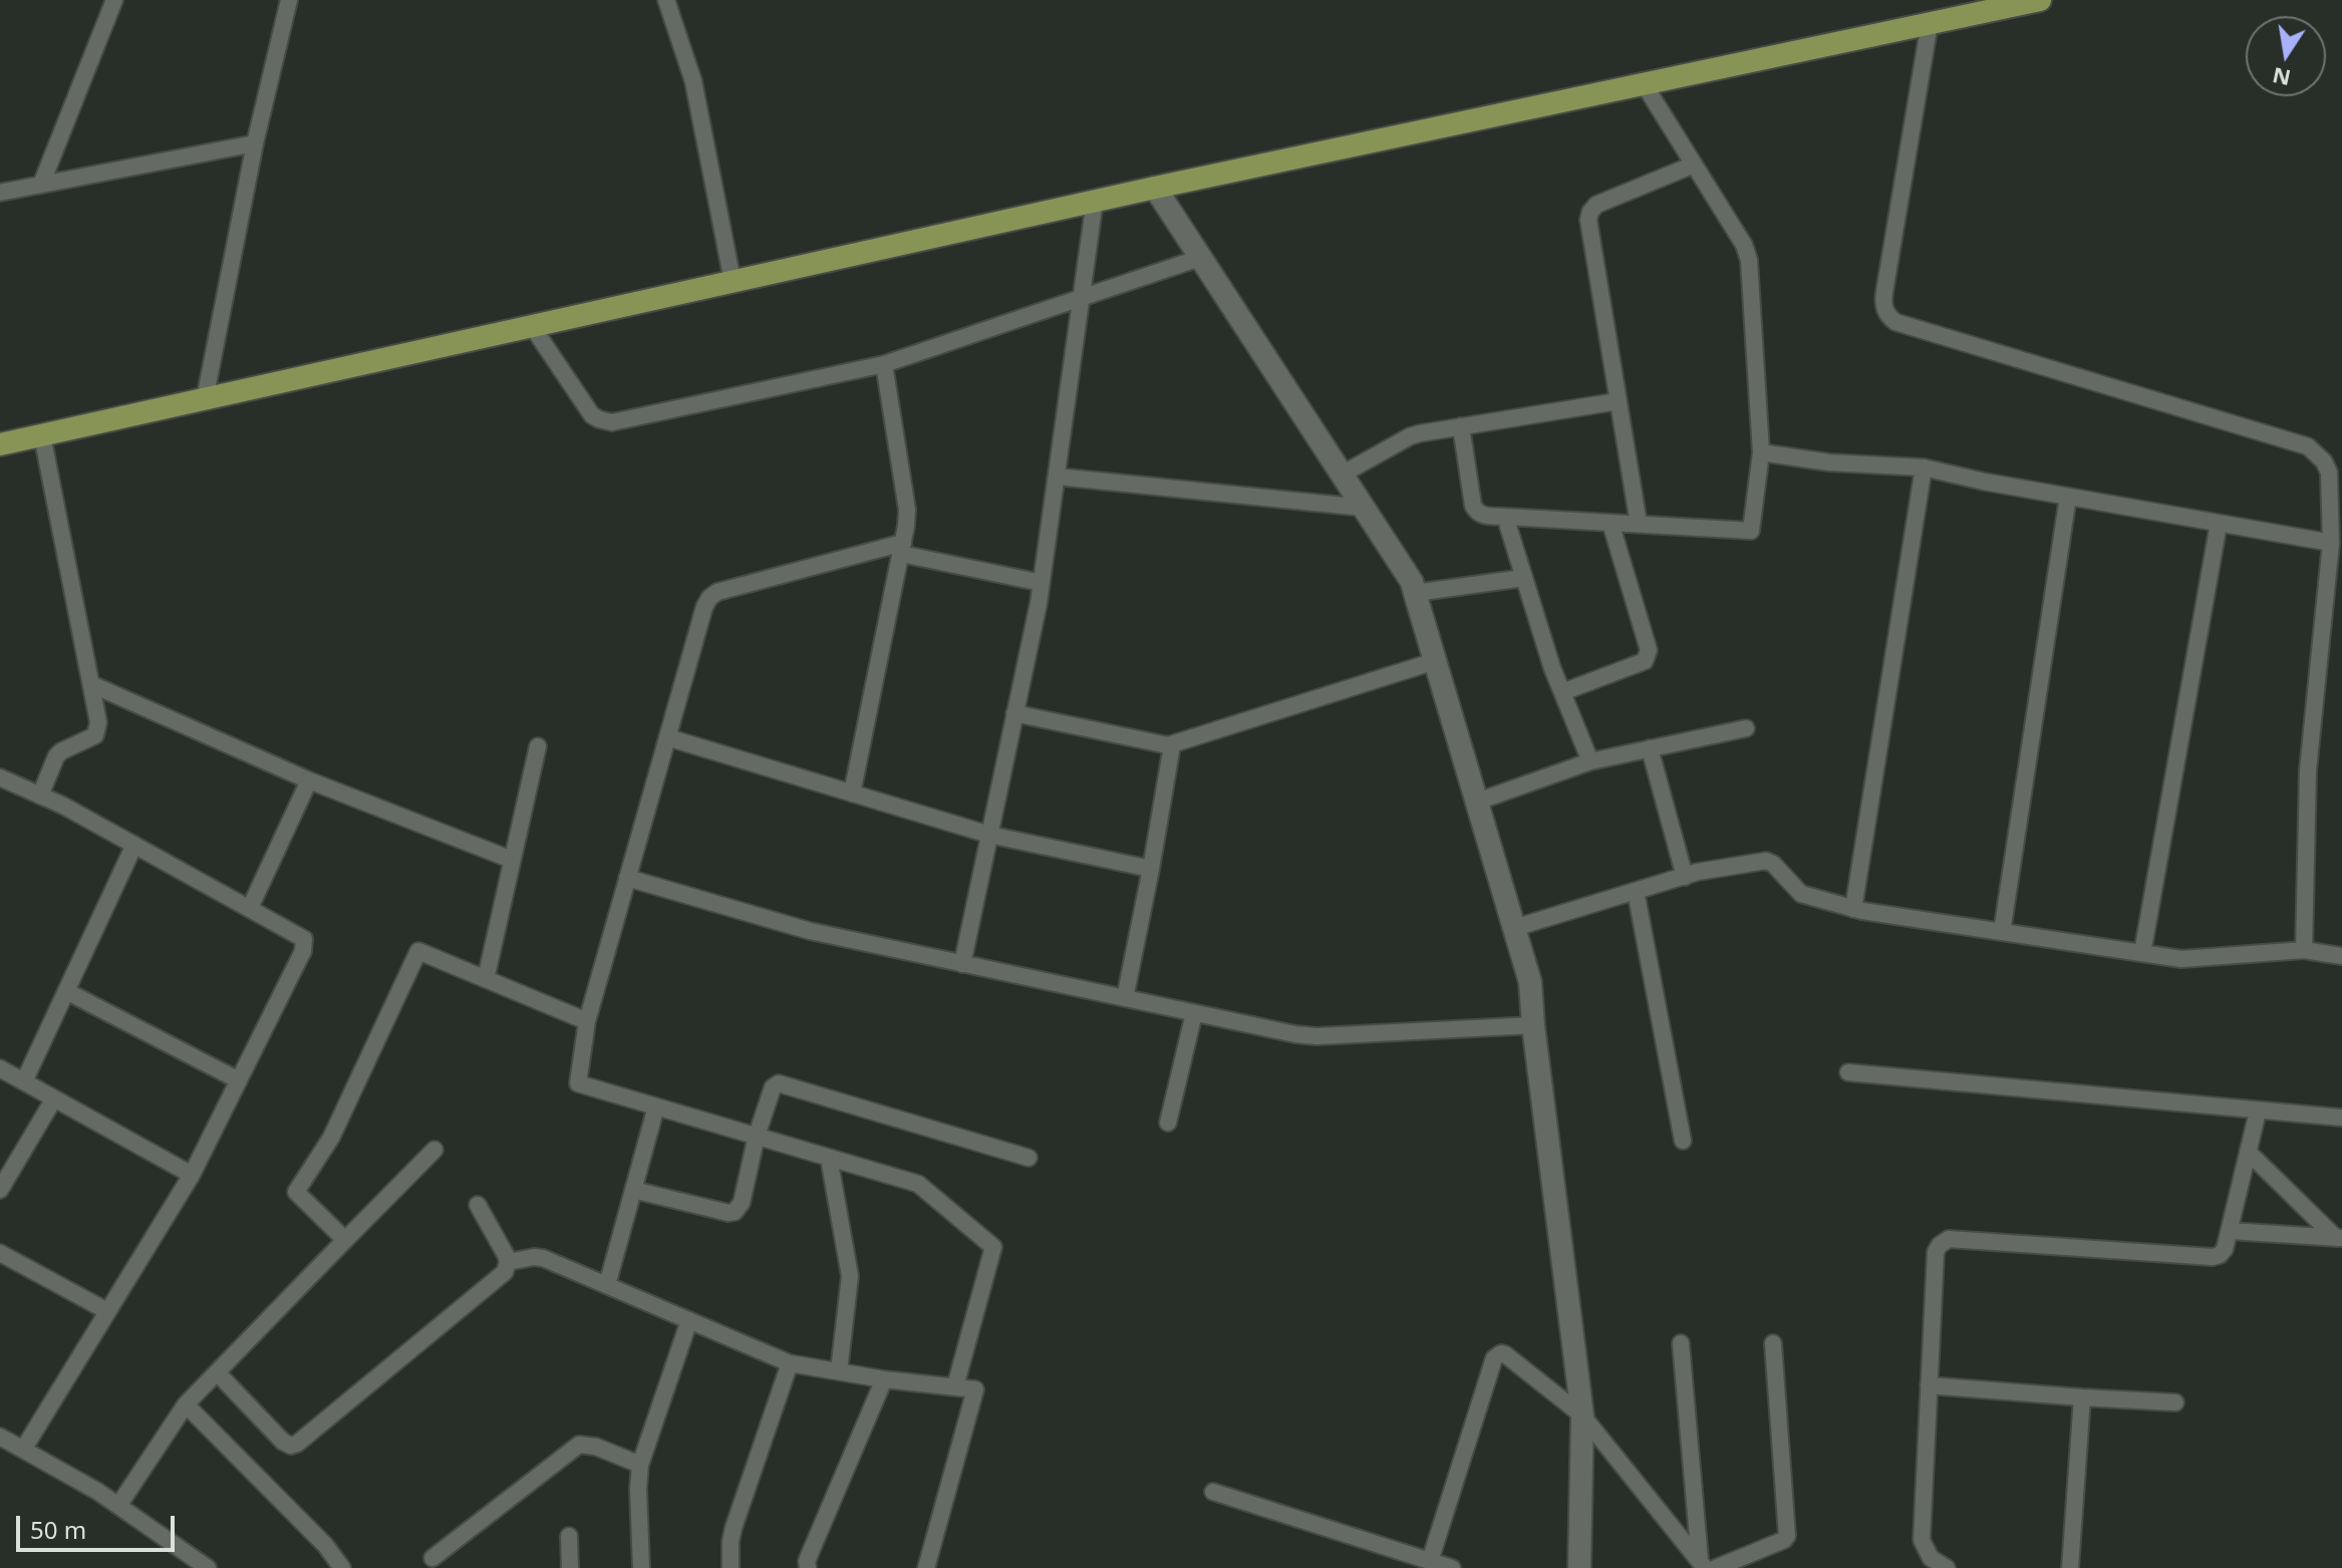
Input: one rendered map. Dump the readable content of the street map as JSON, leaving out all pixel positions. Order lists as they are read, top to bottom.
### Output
{
  "scale_bar": "50 m",
  "north": "bottom"
}
